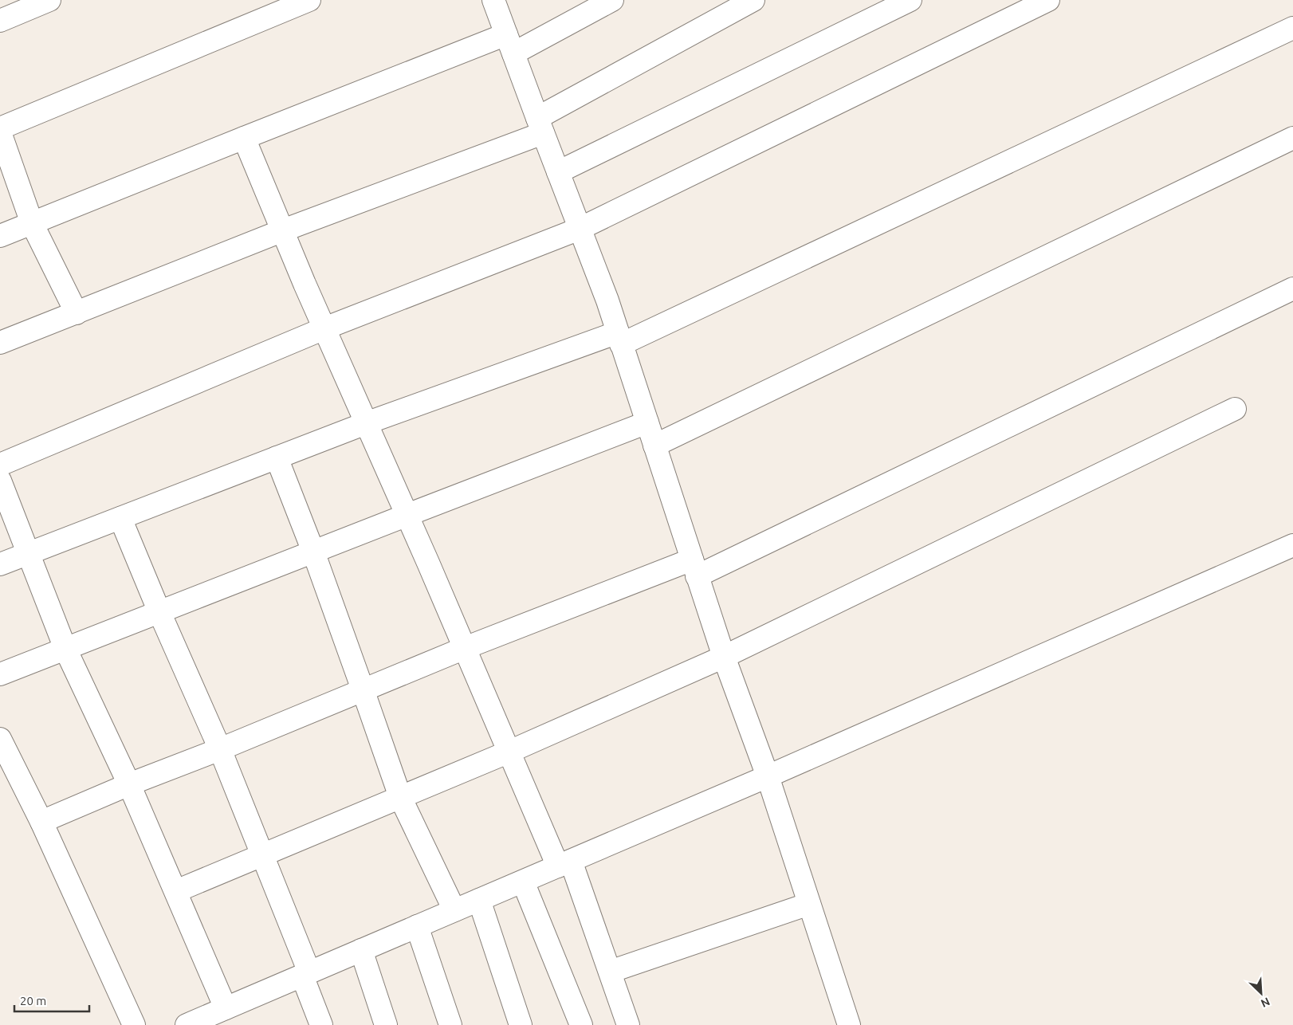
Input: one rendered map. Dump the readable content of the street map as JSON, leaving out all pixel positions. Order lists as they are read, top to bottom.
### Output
{
  "scale_bar": "20 m",
  "north": "bottom right"
}
